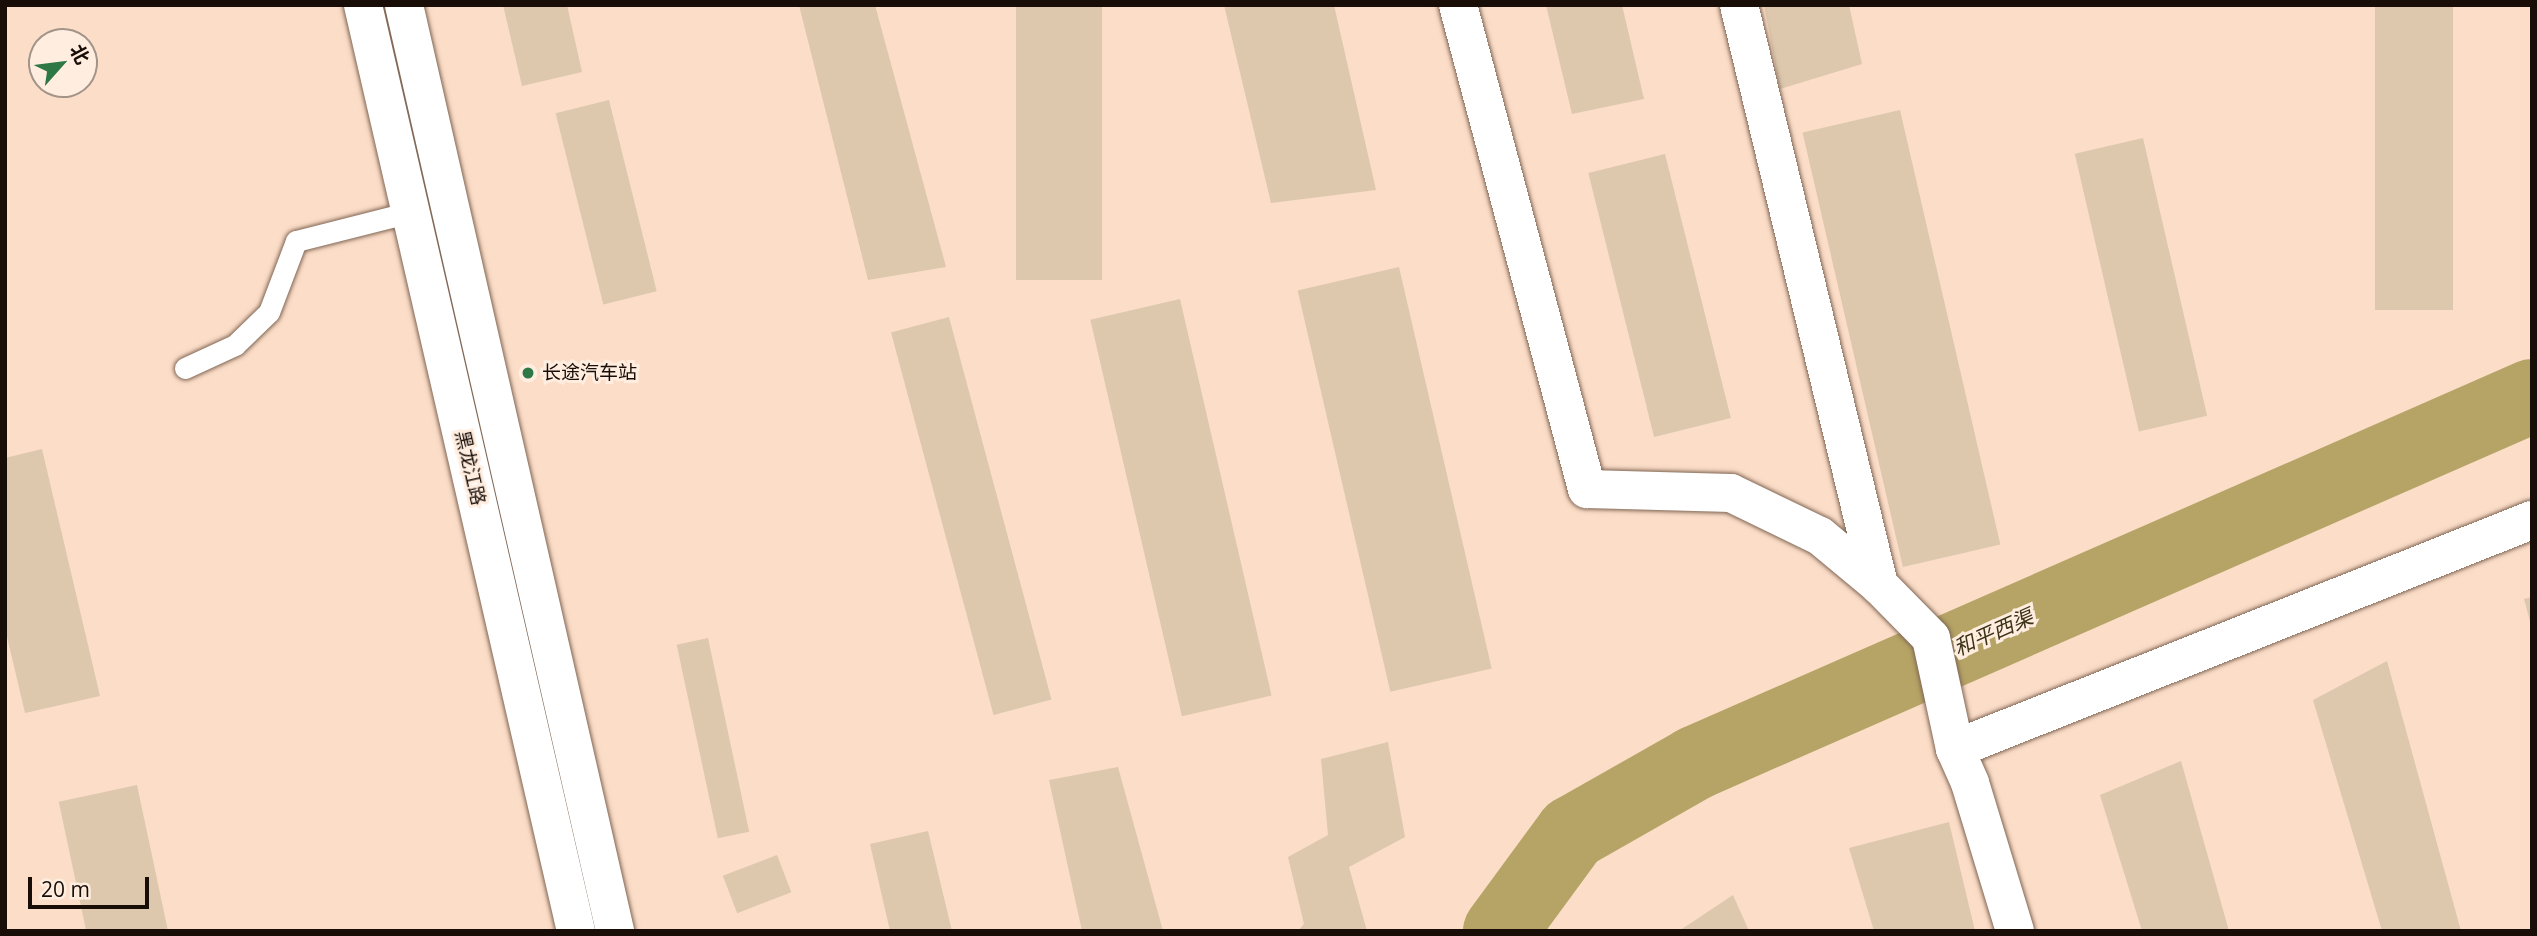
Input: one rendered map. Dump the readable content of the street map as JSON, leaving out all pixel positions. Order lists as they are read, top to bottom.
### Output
{
  "streets": {
    "street": ["黑龙江路"]
  },
  "water": ["和平西渠"],
  "places": ["长途汽车站"],
  "scale_bar": "20 m",
  "north": "top right"
}
